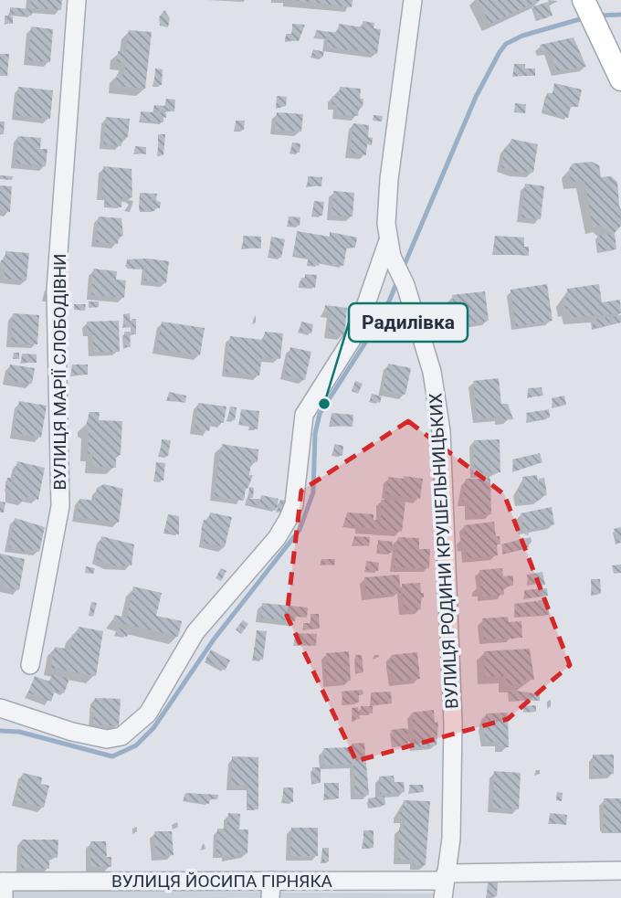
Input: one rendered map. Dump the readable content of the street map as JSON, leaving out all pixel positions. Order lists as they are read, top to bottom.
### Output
{
  "streets": {
    "street": ["ВУЛИЦЯ МАРІЇ СЛОБОДІВНИ", "ВУЛИЦЯ РОДИНИ КРУШЕЛЬНИЦЬКИХ", "ВУЛИЦЯ ЙОСИПА ГІРНЯКА"]
  },
  "crossings": [
    ["ВУЛИЦЯ РОДИНИ КРУШЕЛЬНИЦЬКИХ", "ВУЛИЦЯ ЙОСИПА ГІРНЯКА"]
  ],
  "places": ["Радилівка"]
}
